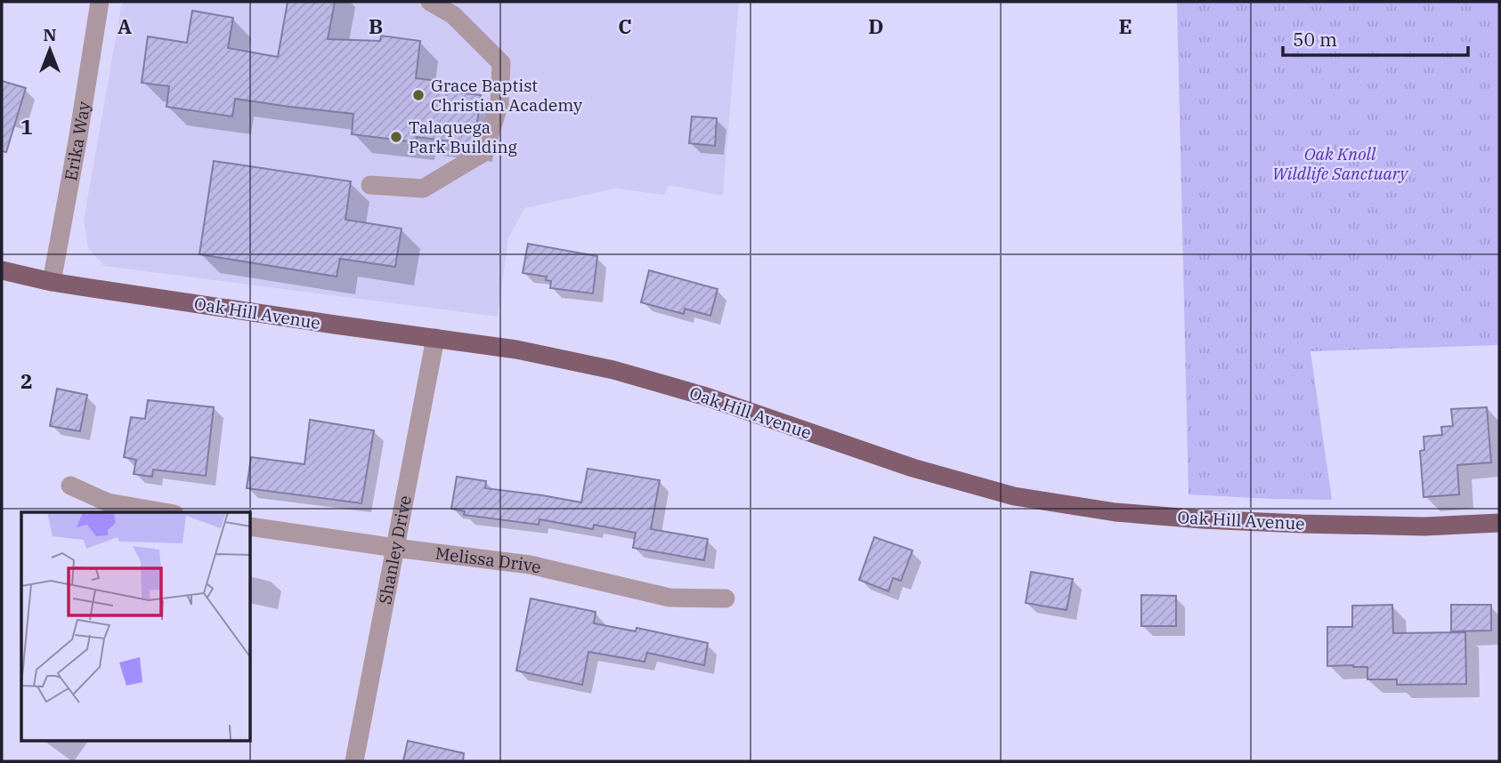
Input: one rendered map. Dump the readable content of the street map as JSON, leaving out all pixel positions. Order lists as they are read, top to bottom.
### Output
{
  "streets": {
    "main road": ["Oak Hill Avenue"],
    "street": ["Erika Way", "Shanley Drive", "Melissa Drive"]
  },
  "crossings": [
    ["Erika Way", "Oak Hill Avenue"],
    ["Oak Hill Avenue", "Shanley Drive"],
    ["Shanley Drive", "Melissa Drive"]
  ],
  "parks": ["Oak Knoll Wildlife Sanctuary"],
  "places": ["Grace Baptist Christian Academy", "Talaquega Park Building"],
  "scale_bar": "50 m",
  "north": "top",
  "grid": {
    "columns": [
      "A",
      "B",
      "C",
      "D",
      "E"
    ],
    "rows": ["1", "2"]
  }
}
